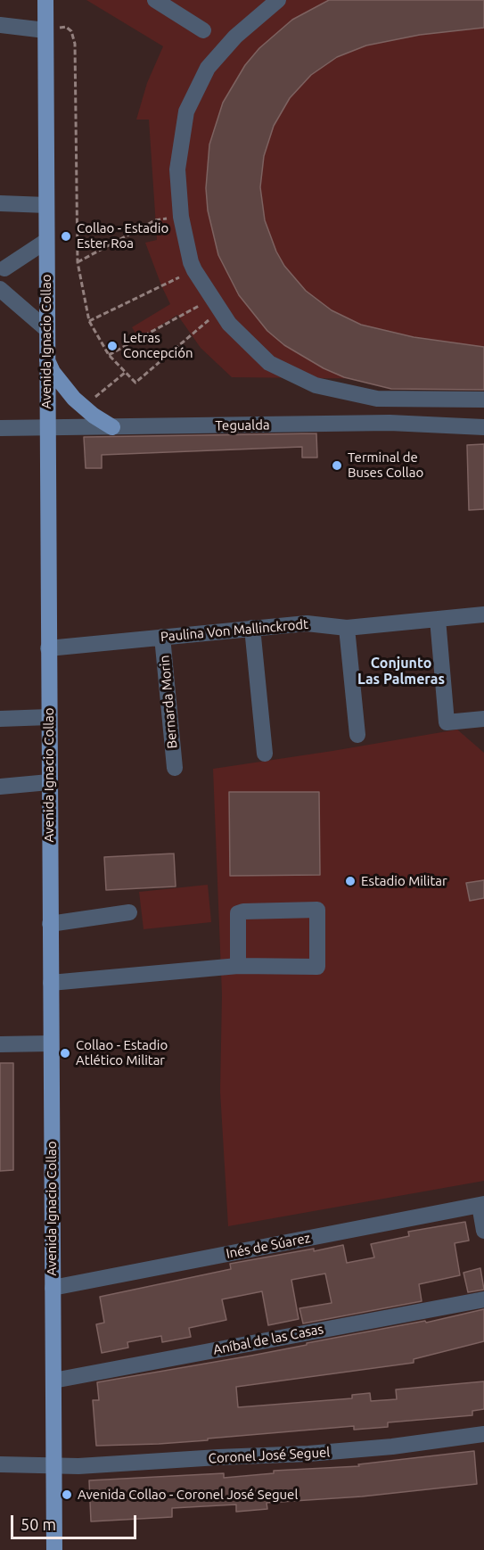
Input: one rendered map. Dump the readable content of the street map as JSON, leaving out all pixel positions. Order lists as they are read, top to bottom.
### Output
{
  "streets": {
    "main road": ["Avenida Ignacio Collao"],
    "street": [
      "Tegualda",
      "Paulina Von Mallinckrodt",
      "Bernarda Morin",
      "Inés de Súarez",
      "Aníbal de las Casas",
      "Coronel José Seguel"
    ]
  },
  "crossings": [
    ["Avenida Ignacio Collao", "Tegualda"],
    ["Avenida Ignacio Collao", "Paulina Von Mallinckrodt"],
    ["Avenida Ignacio Collao", "Inés de Súarez"],
    ["Avenida Ignacio Collao", "Aníbal de las Casas"],
    ["Avenida Ignacio Collao", "Coronel José Seguel"],
    ["Paulina Von Mallinckrodt", "Bernarda Morin"]
  ],
  "districts": ["Conjunto Las Palmeras"],
  "places": [
    "Collao - Estadio Ester Roa",
    "Letras Concepción",
    "Terminal de Buses Collao",
    "Estadio Militar",
    "Collao - Estadio Atlético Militar",
    "Avenida Collao - Coronel José Seguel"
  ],
  "scale_bar": "50 m"
}
